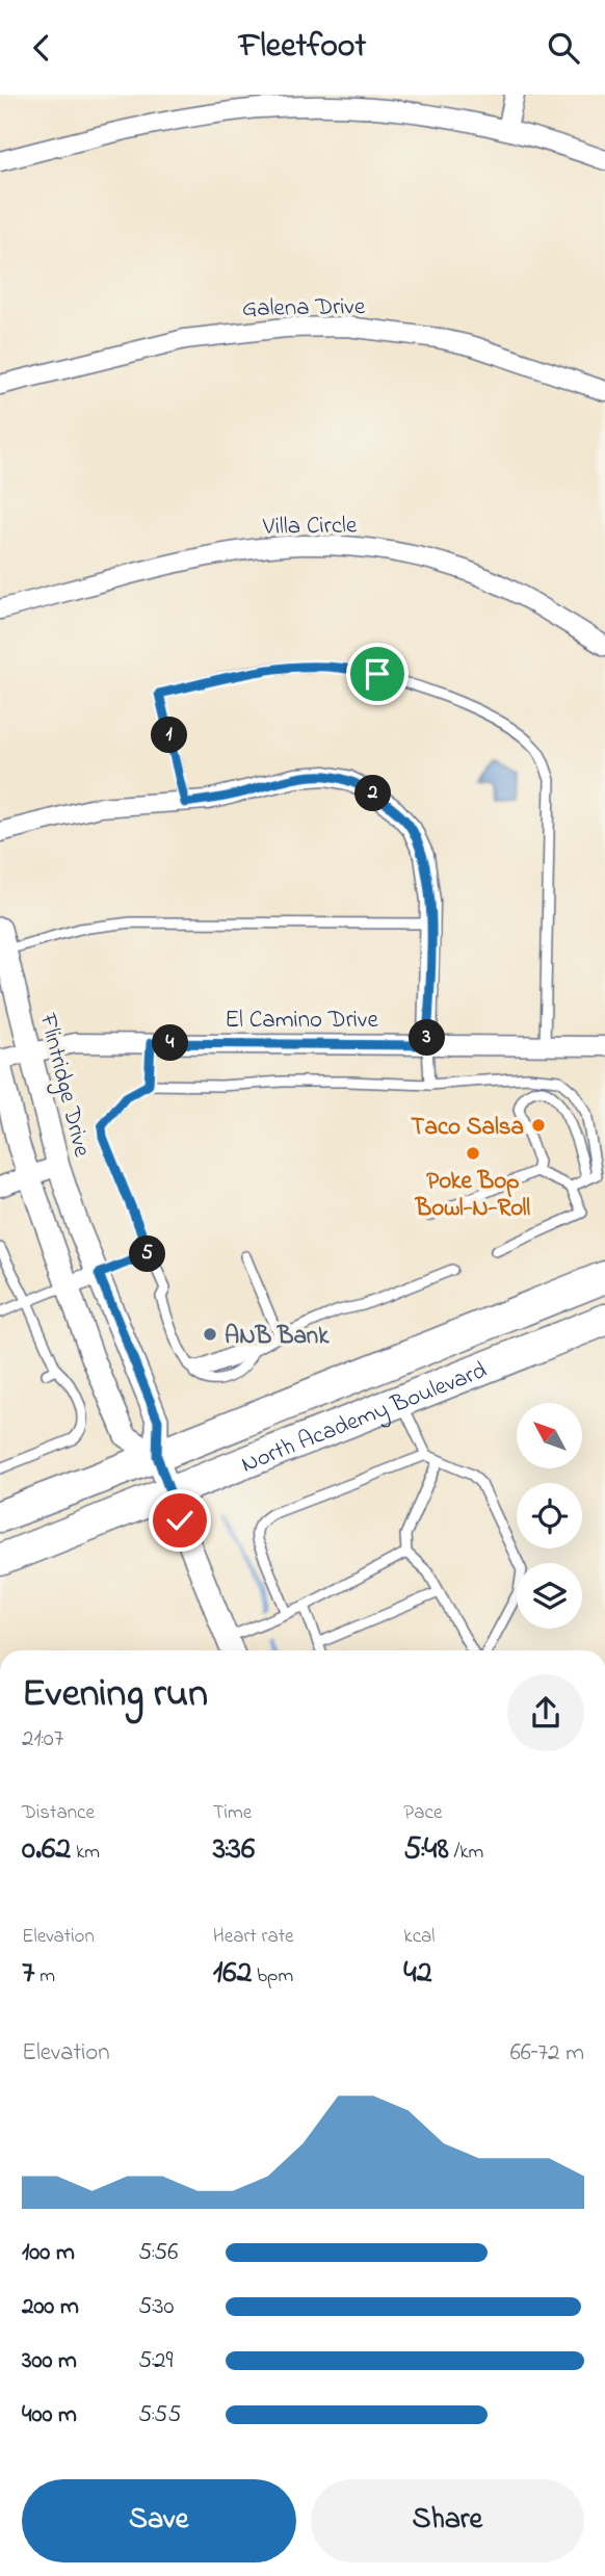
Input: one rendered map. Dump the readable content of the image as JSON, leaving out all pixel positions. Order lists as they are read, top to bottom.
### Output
{
  "streets": {
    "highway": ["North Academy Boulevard"],
    "street": [
      "Galena Drive",
      "Villa Circle",
      "El Camino Drive",
      "Flintridge Drive"
    ]
  },
  "crossings": [
    ["El Camino Drive", "Flintridge Drive"],
    ["Flintridge Drive", "North Academy Boulevard"]
  ],
  "places": ["Taco Salsa", "Poke Bop Bowl-N-Roll", "ANB Bank"],
  "north": "top left",
  "page": {
    "header": "Fleetfoot",
    "pins": [
      "1",
      "2",
      "3",
      "4",
      "5"
    ],
    "heading": ["Evening run", "21:07"],
    "stats": [
      ["Distance", "0.62 km"],
      ["Time", "3:36"],
      ["Pace", "5:48 /km"],
      ["Elevation", "7 m"],
      ["Heart rate", "162 bpm"],
      ["kcal", "42"]
    ],
    "chart": ["Elevation", "66–72 m"],
    "list": [
      {
        "name": "100 m",
        "note": "5:56"
      },
      {
        "name": "200 m",
        "note": "5:30"
      },
      {
        "name": "300 m",
        "note": "5:29"
      },
      {
        "name": "400 m",
        "note": "5:55"
      }
    ],
    "buttons": ["Save", "Share"]
  }
}
